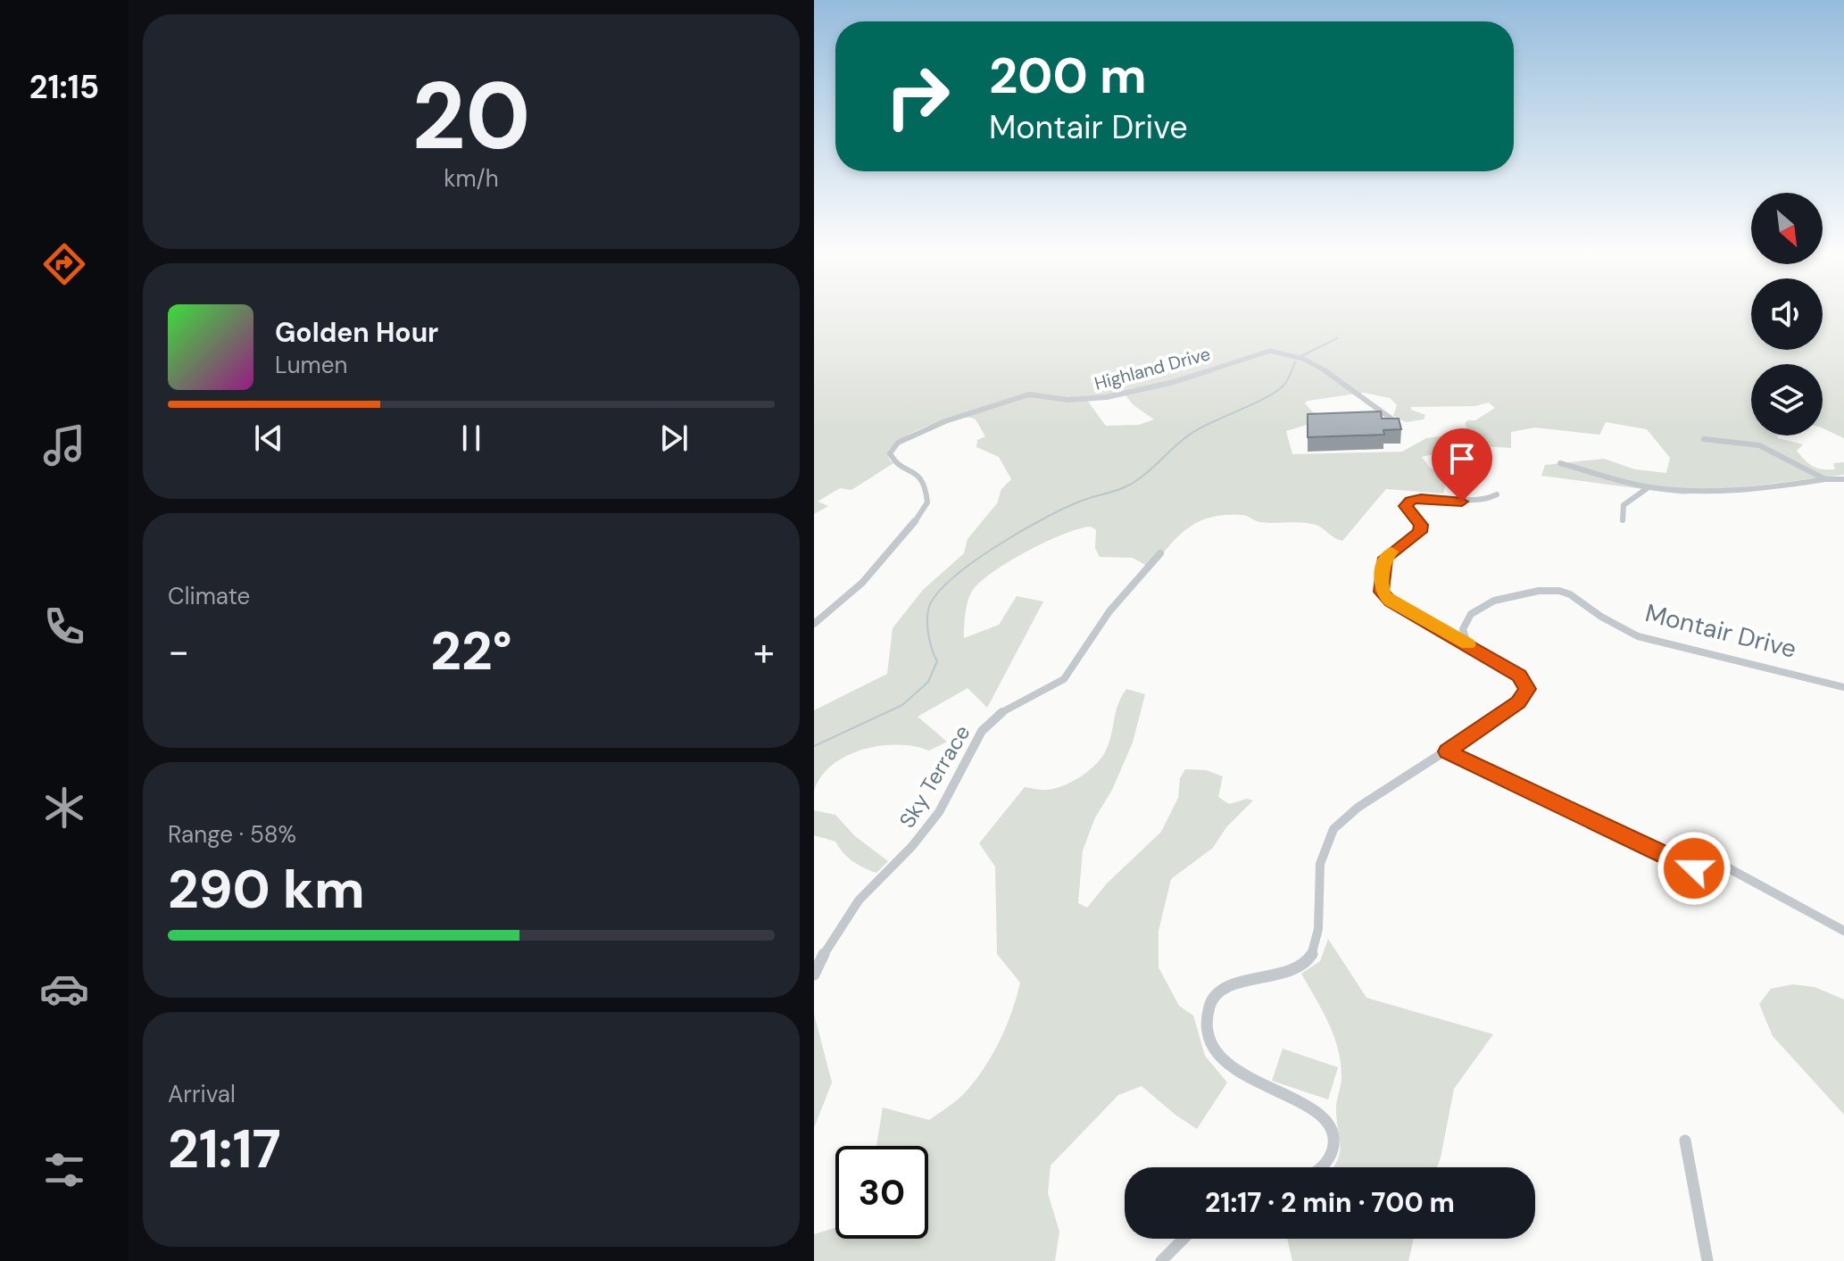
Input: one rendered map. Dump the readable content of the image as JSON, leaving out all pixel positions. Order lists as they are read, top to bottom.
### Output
{
  "streets": {
    "street": ["Highland Drive", "Montair Drive", "Sky Terrace"]
  },
  "north": "bottom right",
  "page": {
    "tabs": "21:15",
    "tile": [
      ["20", "km/h"],
      "Climate",
      ["Range · 58%", "290 km"],
      ["Arrival", "21:17"]
    ],
    "turn": ["200 m", "Montair Drive"],
    "song": ["Golden Hour", "Lumen"],
    "heat": ["−", "22°", "+"],
    "limit": "30",
    "trip": "21:17 · 2 min · 700 m"
  }
}
